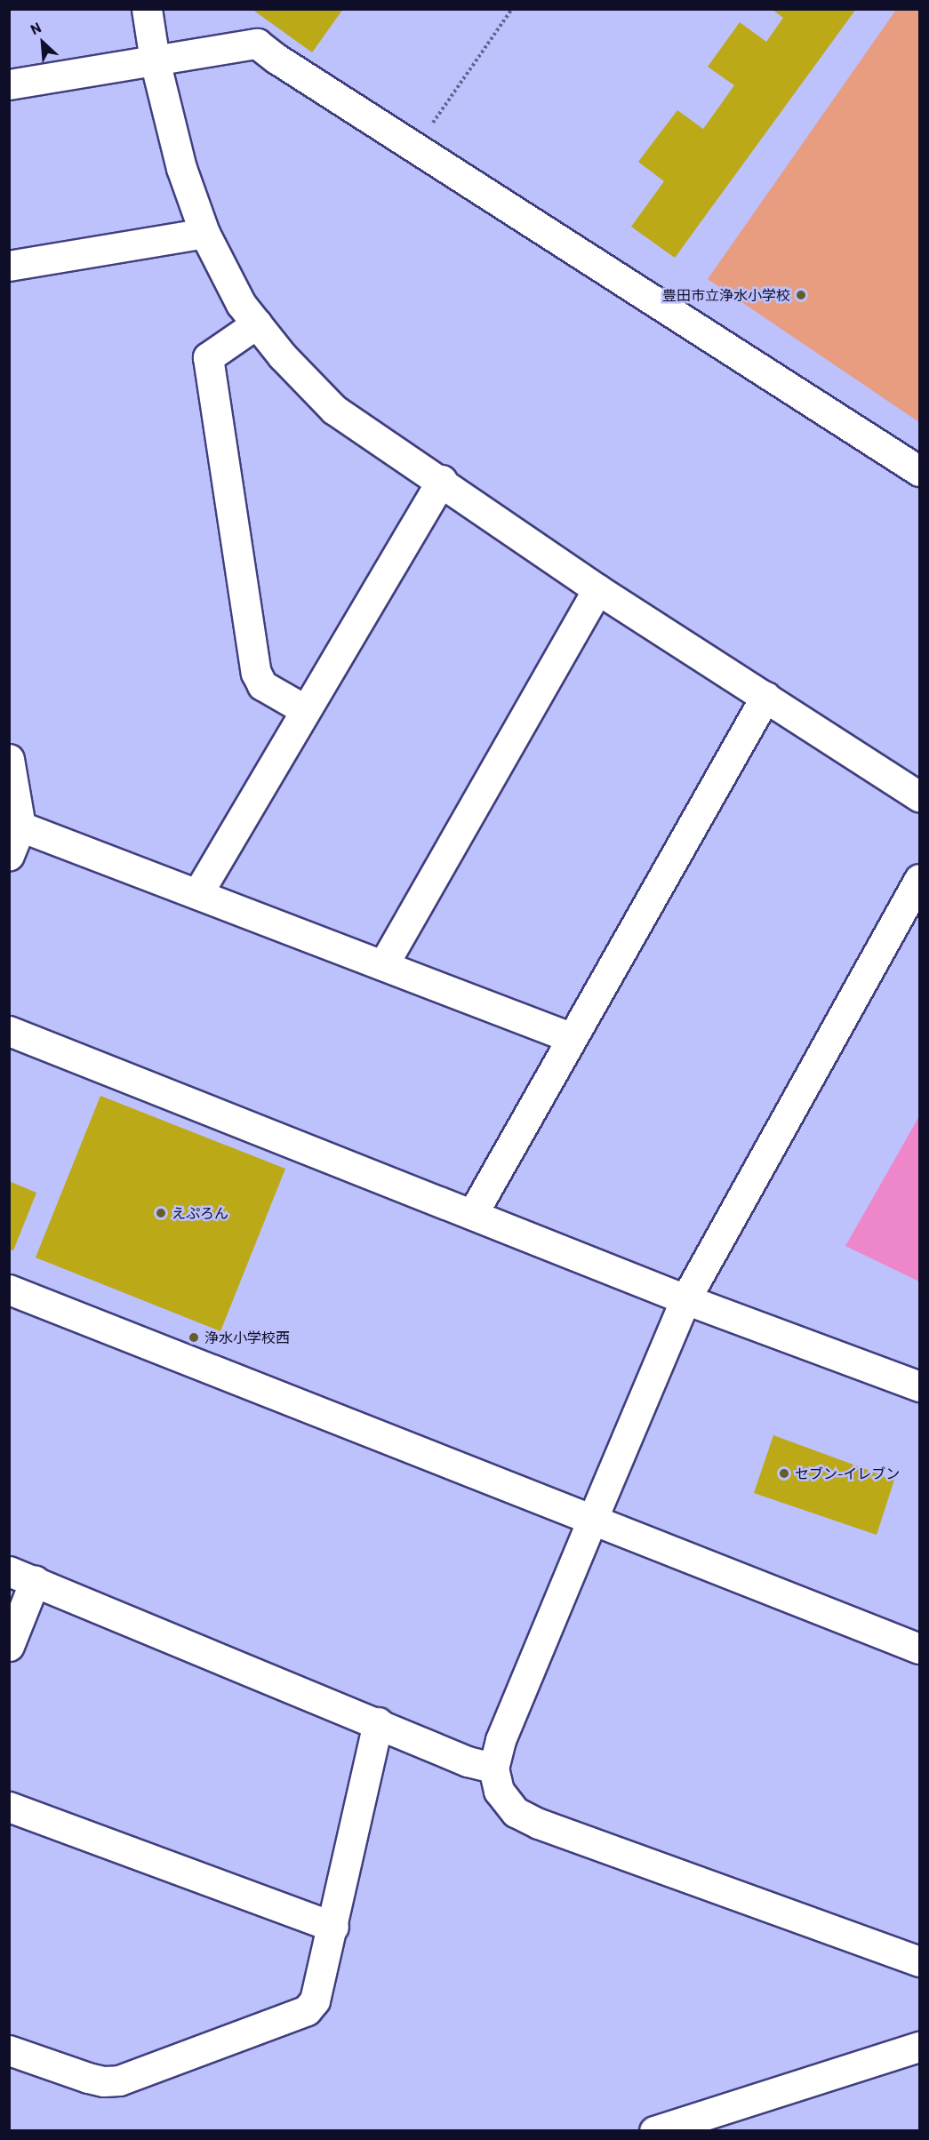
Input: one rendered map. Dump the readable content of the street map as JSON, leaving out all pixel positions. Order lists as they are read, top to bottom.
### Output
{
  "places": [
    "豊田市立浄水小学校",
    "えぷろん",
    "浄水小学校西",
    "セブン-イレブン"
  ],
  "north": "top left"
}
